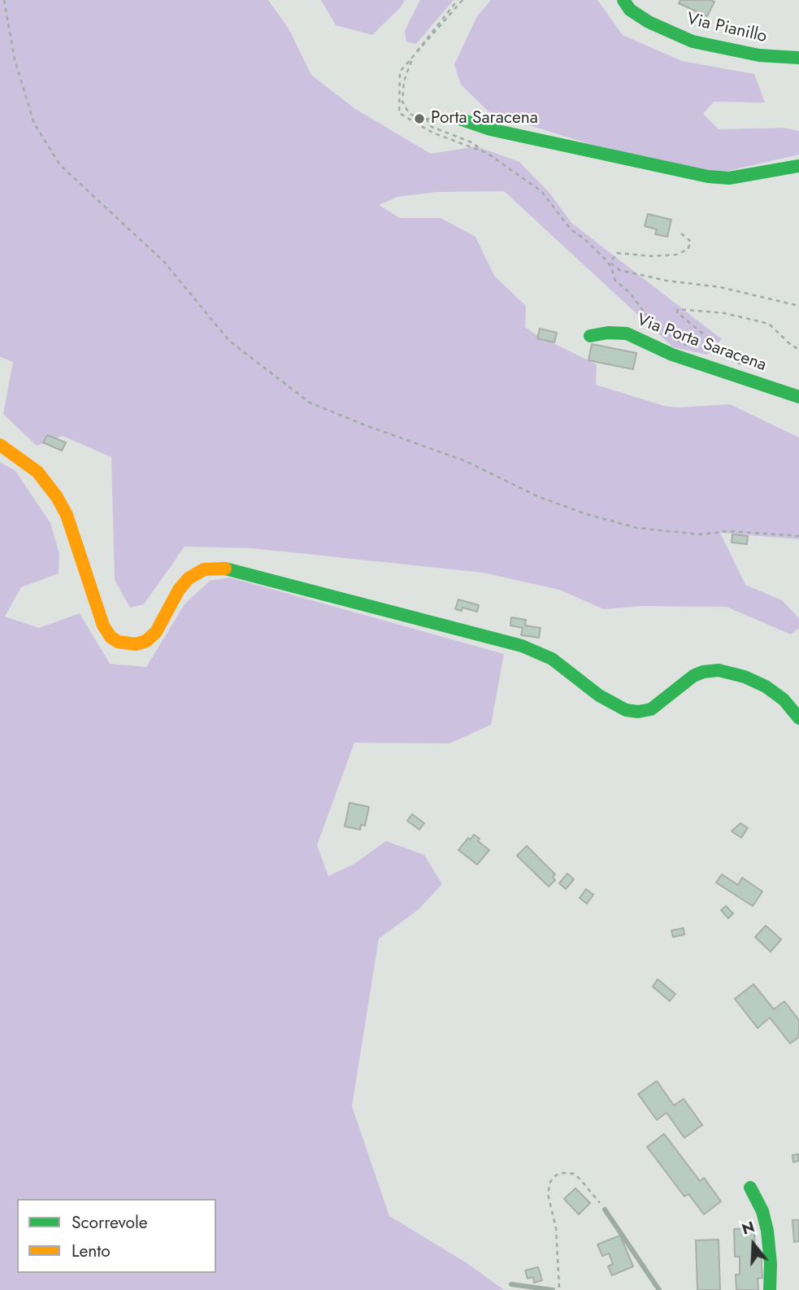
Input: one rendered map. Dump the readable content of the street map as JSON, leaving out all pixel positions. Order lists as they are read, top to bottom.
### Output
{
  "streets": {
    "street": ["Via Pianillo", "Via Porta Saracena"]
  },
  "places": ["Porta Saracena"],
  "legend": ["Scorrevole", "Lento"],
  "north": "top"
}
